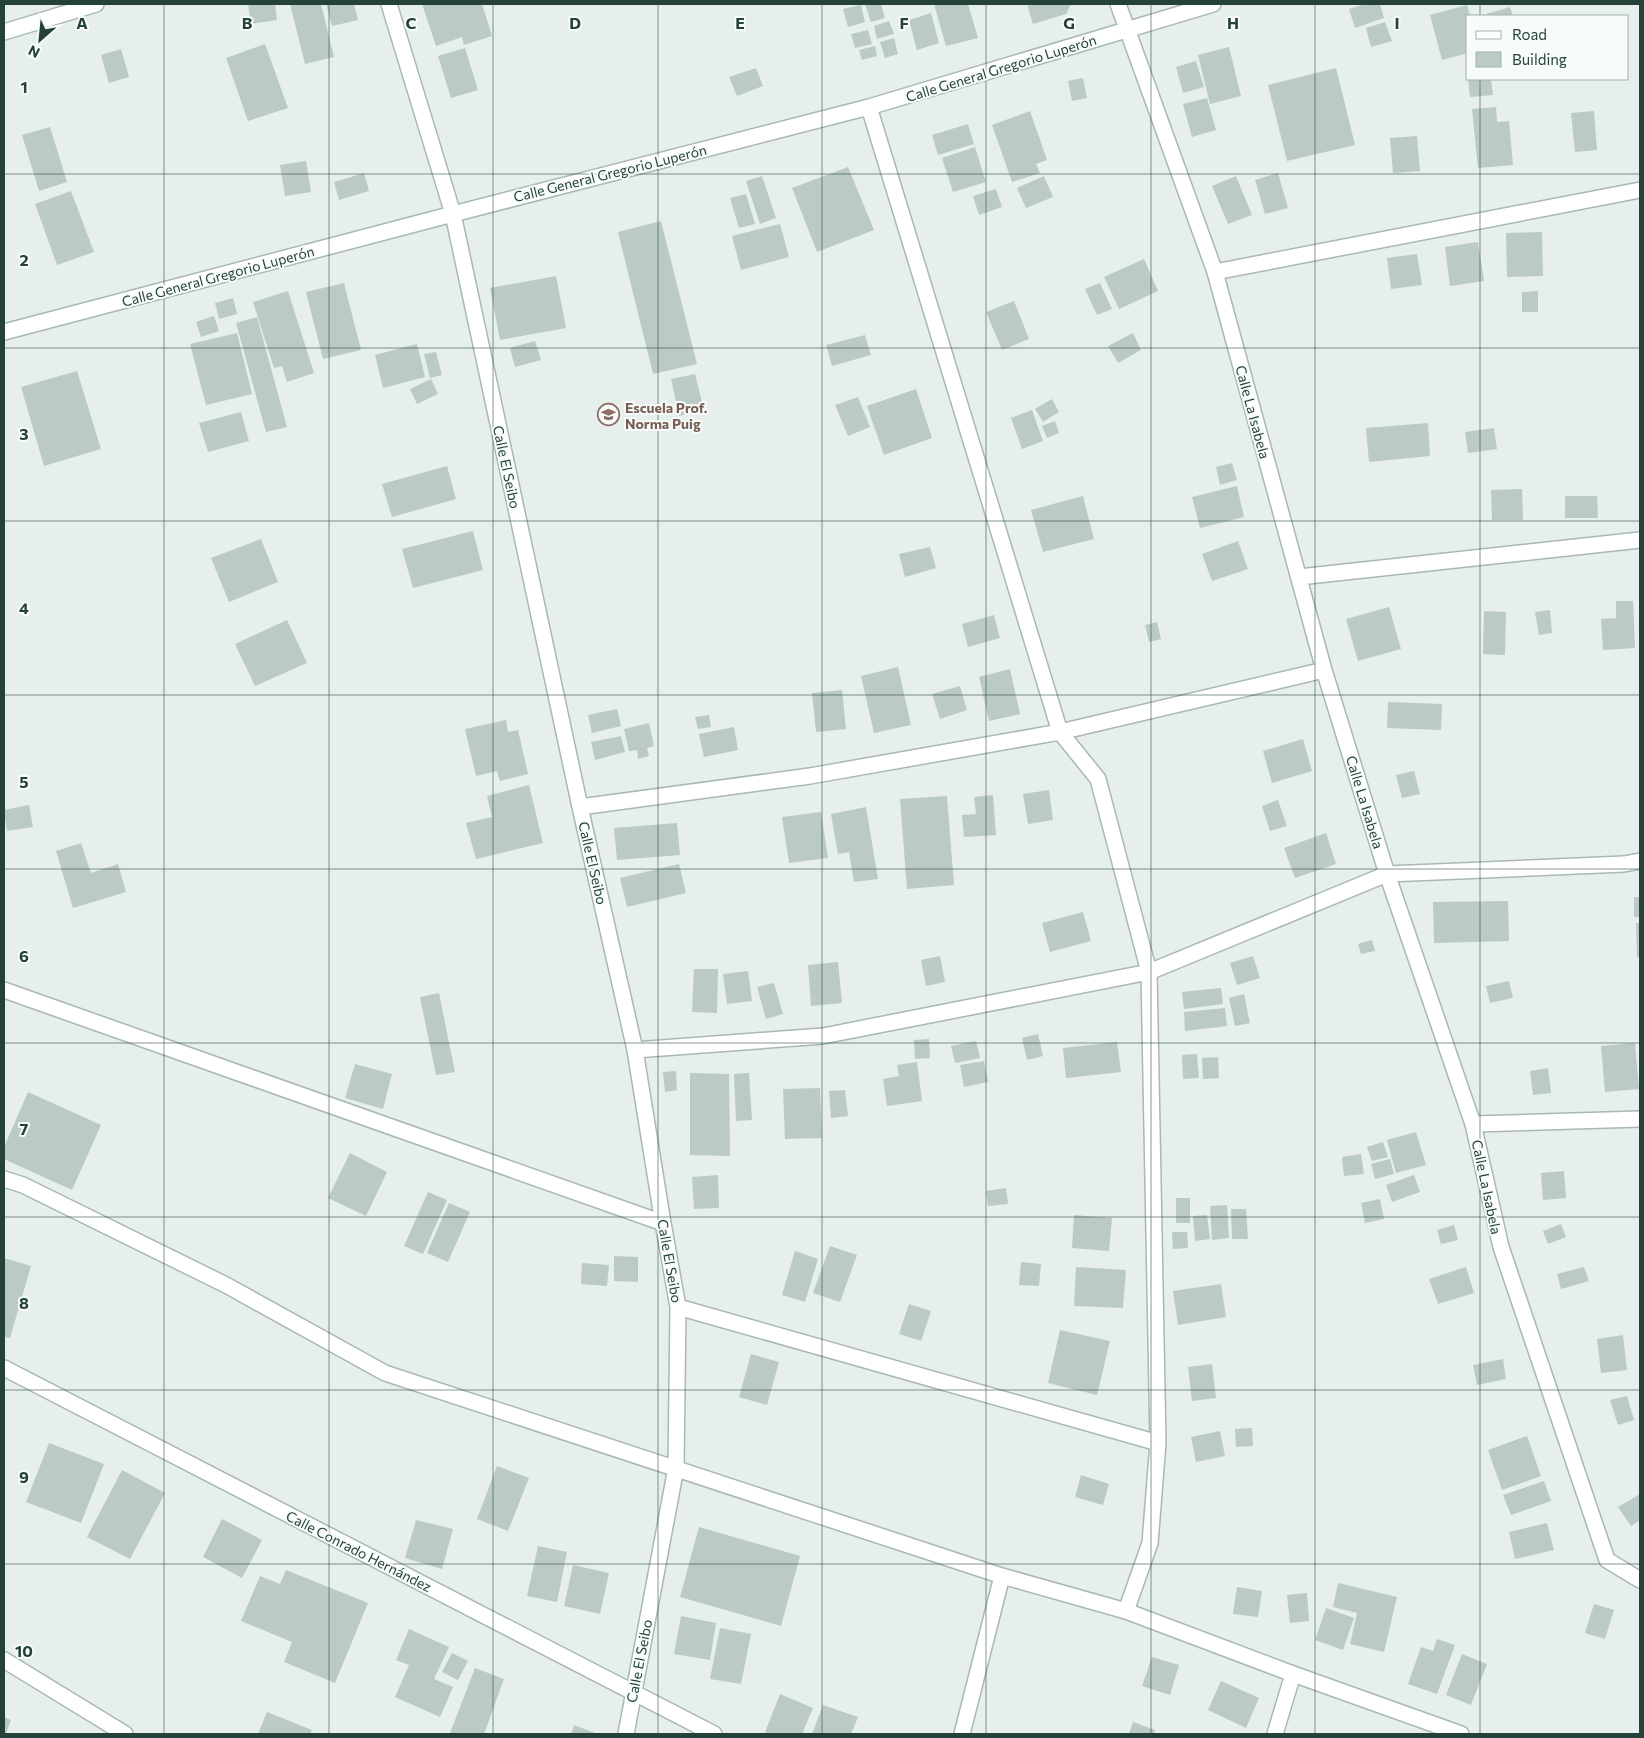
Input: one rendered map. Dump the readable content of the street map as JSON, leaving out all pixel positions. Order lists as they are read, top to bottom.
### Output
{
  "streets": {
    "street": [
      "Calle General Gregorio Luperón",
      "Calle La Isabela",
      "Calle El Seibo",
      "Calle Conrado Hernández"
    ]
  },
  "crossings": [
    ["Calle General Gregorio Luperón", "Calle La Isabela"],
    ["Calle General Gregorio Luperón", "Calle El Seibo"],
    ["Calle El Seibo", "Calle Conrado Hernández"]
  ],
  "places": {
    "school or university": ["Escuela Prof. Norma Puig"]
  },
  "legend": ["Road", "Building"],
  "north": "bottom left",
  "grid": {
    "columns": [
      "A",
      "B",
      "C",
      "D",
      "E",
      "F",
      "G",
      "H",
      "I"
    ],
    "rows": [
      "1",
      "2",
      "3",
      "4",
      "5",
      "6",
      "7",
      "8",
      "9",
      "10"
    ]
  }
}
